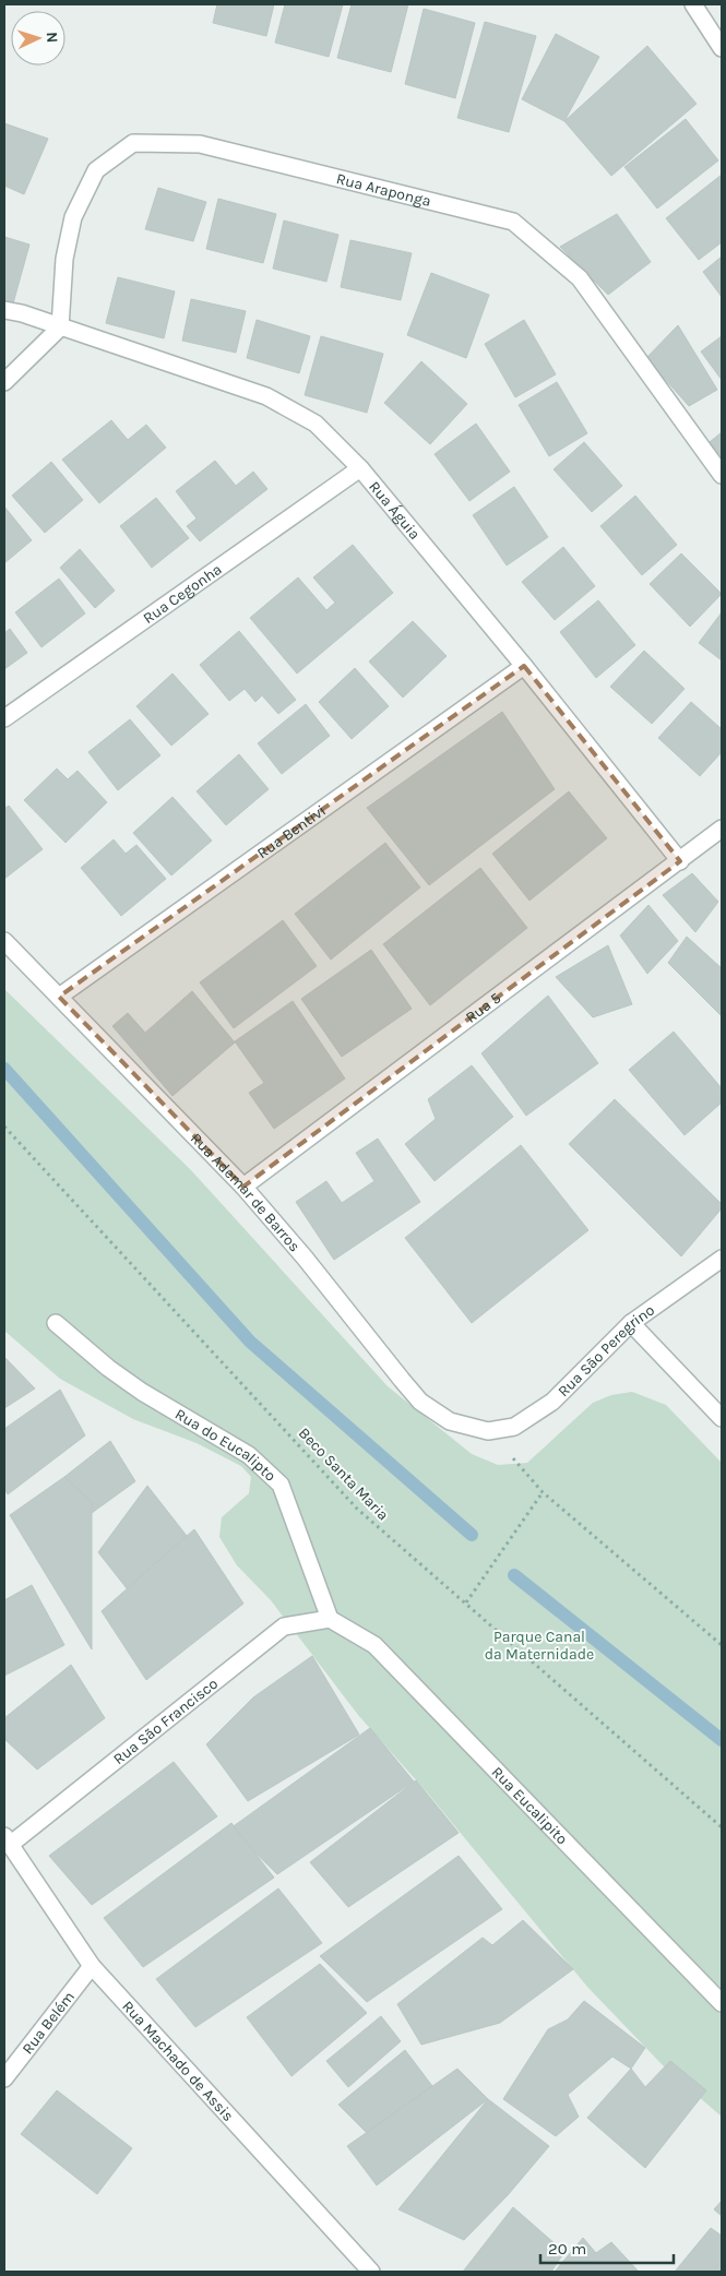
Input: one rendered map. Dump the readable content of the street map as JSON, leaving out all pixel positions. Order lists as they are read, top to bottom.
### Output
{
  "streets": {
    "street": [
      "Rua Araponga",
      "Rua Águia",
      "Rua Cegonha",
      "Rua Bentivi",
      "Rua 5",
      "Rua Ademar de Barros",
      "Rua São Peregrino",
      "Rua do Eucalipto",
      "Rua São Francisco",
      "Rua Eucalipito",
      "Rua Belém",
      "Rua Machado de Assis"
    ],
    "path": ["Beco Santa Maria"]
  },
  "crossings": [
    ["Rua Araponga", "Rua Águia"],
    ["Rua Águia", "Rua Cegonha"],
    ["Rua Águia", "Rua Bentivi"],
    ["Rua Águia", "Rua 5"],
    ["Rua Bentivi", "Rua Ademar de Barros"],
    ["Rua 5", "Rua Ademar de Barros"],
    ["Rua Ademar de Barros", "Rua São Peregrino"],
    ["Rua do Eucalipto", "Rua São Francisco"],
    ["Rua do Eucalipto", "Rua Eucalipito"],
    ["Rua São Francisco", "Rua Eucalipito"],
    ["Rua São Francisco", "Rua Machado de Assis"],
    ["Rua Belém", "Rua Machado de Assis"]
  ],
  "parks": ["Parque Canal da Maternidade"],
  "scale_bar": "20 m",
  "north": "right"
}
